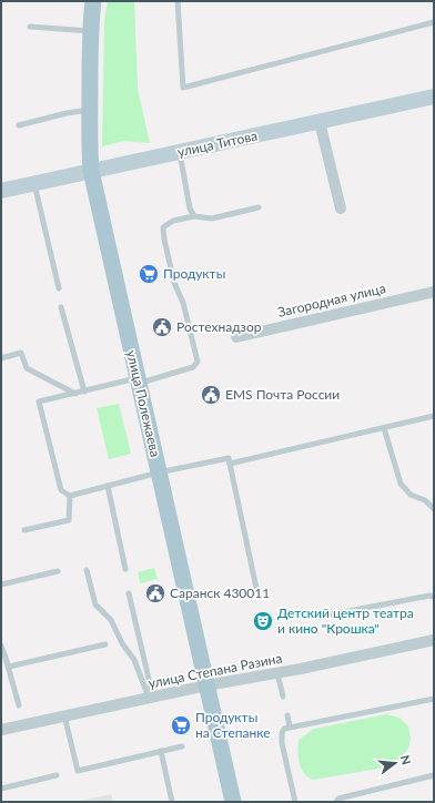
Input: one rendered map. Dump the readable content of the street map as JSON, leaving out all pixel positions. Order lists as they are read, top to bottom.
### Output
{
  "streets": {
    "main road": ["улица Титова", "улица Полежаева"],
    "street": ["Загородная улица", "улица Степана Разина"]
  },
  "crossings": [
    ["улица Титова", "улица Полежаева"],
    ["улица Полежаева", "улица Степана Разина"]
  ],
  "places": {
    "supermarket": ["Продукты", "Продукты на Степанке"],
    "public building": ["Ростехнадзор", "EMS Почта России", "Саранск 430011"],
    "theatre": ["Детский центр театра и кино \"Крошка\""]
  },
  "north": "right"
}
